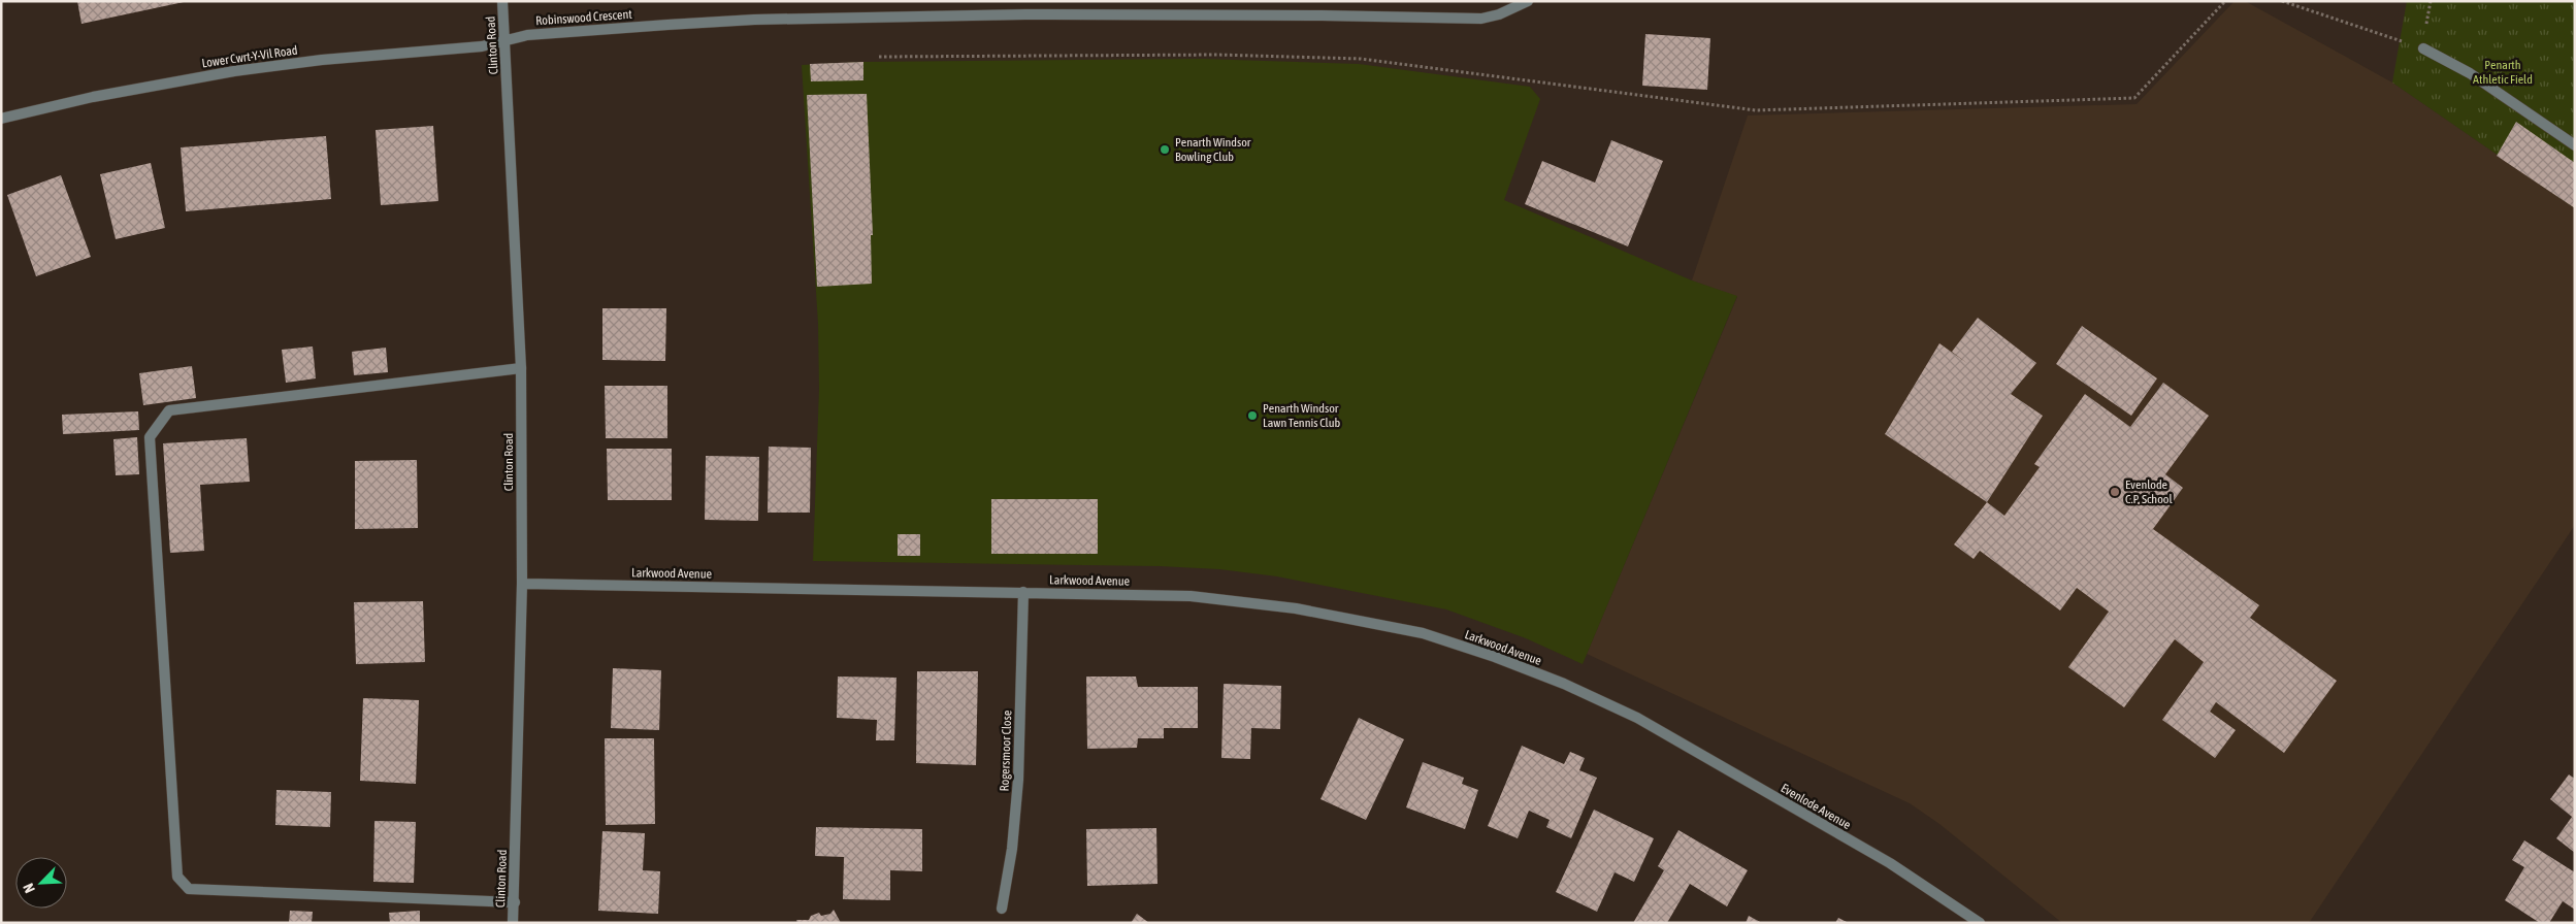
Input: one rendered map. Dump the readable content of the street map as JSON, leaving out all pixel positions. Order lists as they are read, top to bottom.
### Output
{
  "streets": {
    "street": [
      "Robinswood Crescent",
      "Clinton Road",
      "Lower Cwrt-Y-Vil Road",
      "Larkwood Avenue",
      "Rogersmoor Close",
      "Evenlode Avenue"
    ]
  },
  "crossings": [
    ["Robinswood Crescent", "Clinton Road"],
    ["Robinswood Crescent", "Lower Cwrt-Y-Vil Road"],
    ["Clinton Road", "Lower Cwrt-Y-Vil Road"],
    ["Clinton Road", "Larkwood Avenue"],
    ["Larkwood Avenue", "Rogersmoor Close"],
    ["Larkwood Avenue", "Evenlode Avenue"]
  ],
  "parks": ["Penarth Athletic Field"],
  "places": ["Penarth Windsor Bowling Club", "Penarth Windsor Lawn Tennis Club", "Evenlode C.P. School"],
  "north": "bottom left"
}
